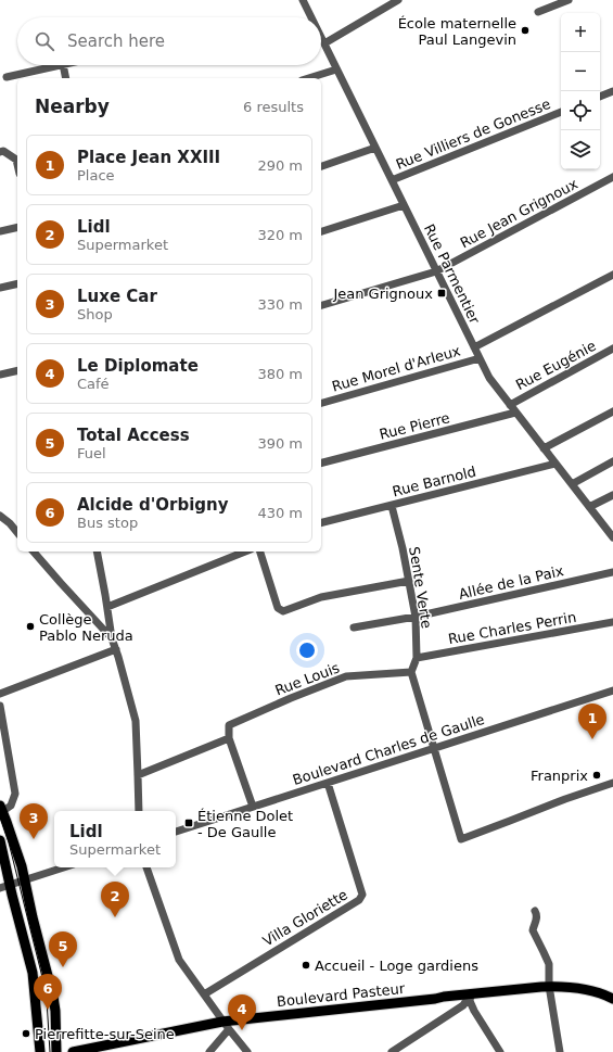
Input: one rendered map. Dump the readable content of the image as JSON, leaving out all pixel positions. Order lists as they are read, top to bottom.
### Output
{
  "streets": {
    "main road": ["Boulevard Pasteur"],
    "street": [
      "Rue Villiers de Gonesse",
      "Rue Jean Grignoux",
      "Rue Parmentier",
      "Rue Eugénie",
      "Rue Morel d'Arleux",
      "Rue Pierre",
      "Rue Barnold",
      "Allée de la Paix",
      "Sente Verte",
      "Rue Charles Perrin",
      "Rue Louis",
      "Boulevard Charles de Gaulle",
      "Villa Gloriette"
    ]
  },
  "crossings": [
    ["Rue Villiers de Gonesse", "Rue Parmentier"],
    ["Rue Jean Grignoux", "Rue Parmentier"],
    ["Rue Parmentier", "Rue Eugénie"],
    ["Rue Parmentier", "Rue Morel d'Arleux"],
    ["Rue Parmentier", "Rue Pierre"],
    ["Rue Parmentier", "Rue Barnold"],
    ["Rue Barnold", "Sente Verte"],
    ["Allée de la Paix", "Sente Verte"],
    ["Sente Verte", "Rue Charles Perrin"],
    ["Sente Verte", "Rue Louis"],
    ["Boulevard Charles de Gaulle", "Villa Gloriette"]
  ],
  "places": {
    "other": [
      "École maternelle Paul Langevin",
      "Collège Pablo Neruda",
      "Franprix",
      "Accueil - Loge gardiens",
      "Pierrefitte-sur-Seine"
    ],
    "transit": ["Jean Grignoux", "Étienne Dolet - De Gaulle"]
  },
  "page": {
    "map_buttons": ["+", "−"],
    "search": "Search here",
    "heading": ["Nearby", "6 results"],
    "list": [
      {
        "mark": "1",
        "name": "Place Jean XXIII",
        "note": "Place",
        "value": "290 m"
      },
      {
        "mark": "2",
        "name": "Lidl",
        "note": "Supermarket",
        "value": "320 m"
      },
      {
        "mark": "3",
        "name": "Luxe Car",
        "note": "Shop",
        "value": "330 m"
      },
      {
        "mark": "4",
        "name": "Le Diplomate",
        "note": "Café",
        "value": "380 m"
      },
      {
        "mark": "5",
        "name": "Total Access",
        "note": "Fuel",
        "value": "390 m"
      },
      {
        "mark": "6",
        "name": "Alcide d'Orbigny",
        "note": "Bus stop",
        "value": "430 m"
      }
    ],
    "pins": [
      "1",
      "3",
      "2",
      "5",
      "6",
      "4"
    ],
    "popup": ["Lidl", "Supermarket"]
  }
}
